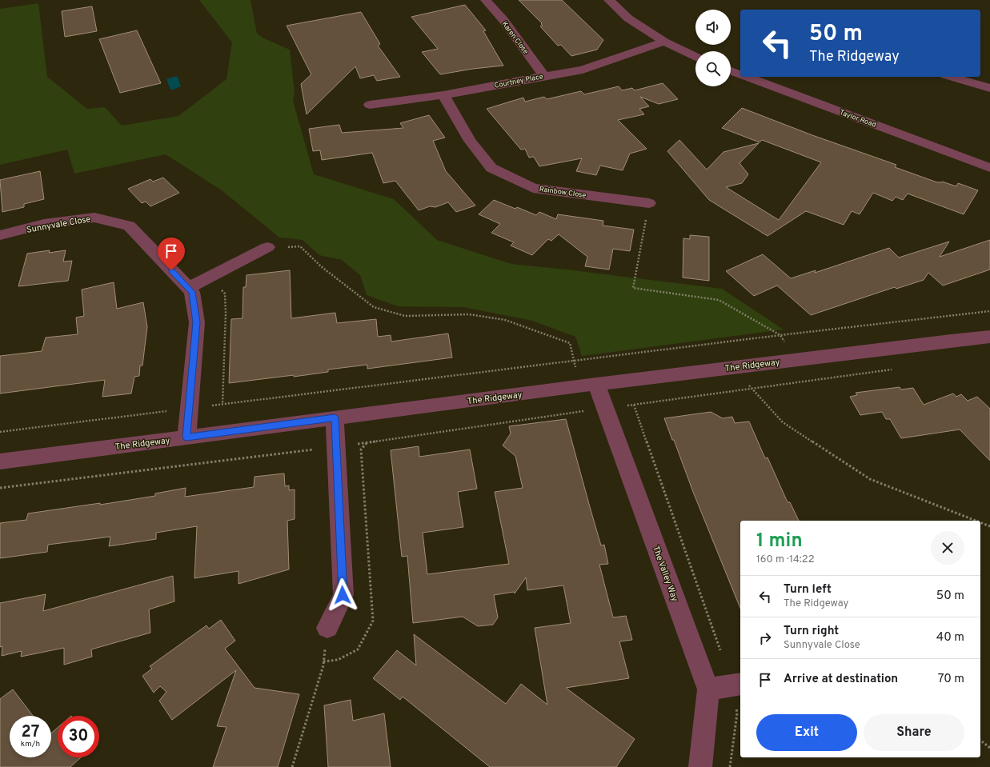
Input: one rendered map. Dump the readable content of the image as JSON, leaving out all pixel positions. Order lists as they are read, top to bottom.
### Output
{
  "streets": {
    "street": [
      "Karen Close",
      "Courtney Place",
      "Taylor Road",
      "Rainbow Close",
      "Sunnyvale Close",
      "The Ridgeway",
      "The Valley Way"
    ]
  },
  "crossings": [
    ["Karen Close", "Courtney Place"],
    ["Courtney Place", "Rainbow Close"],
    ["Sunnyvale Close", "The Ridgeway"],
    ["The Ridgeway", "The Valley Way"]
  ],
  "page": {
    "turn": ["50 m", "The Ridgeway"],
    "heading": ["1 min", "160 m · 14:22"],
    "list": [
      {
        "name": "Turn left",
        "note": "The Ridgeway",
        "value": "50 m"
      },
      {
        "name": "Turn right",
        "note": "Sunnyvale Close",
        "value": "40 m"
      },
      {
        "name": "Arrive at destination",
        "value": "70 m"
      }
    ],
    "buttons": ["Exit", "Share"],
    "speed": "27 km/h",
    "limit": "30"
  }
}
